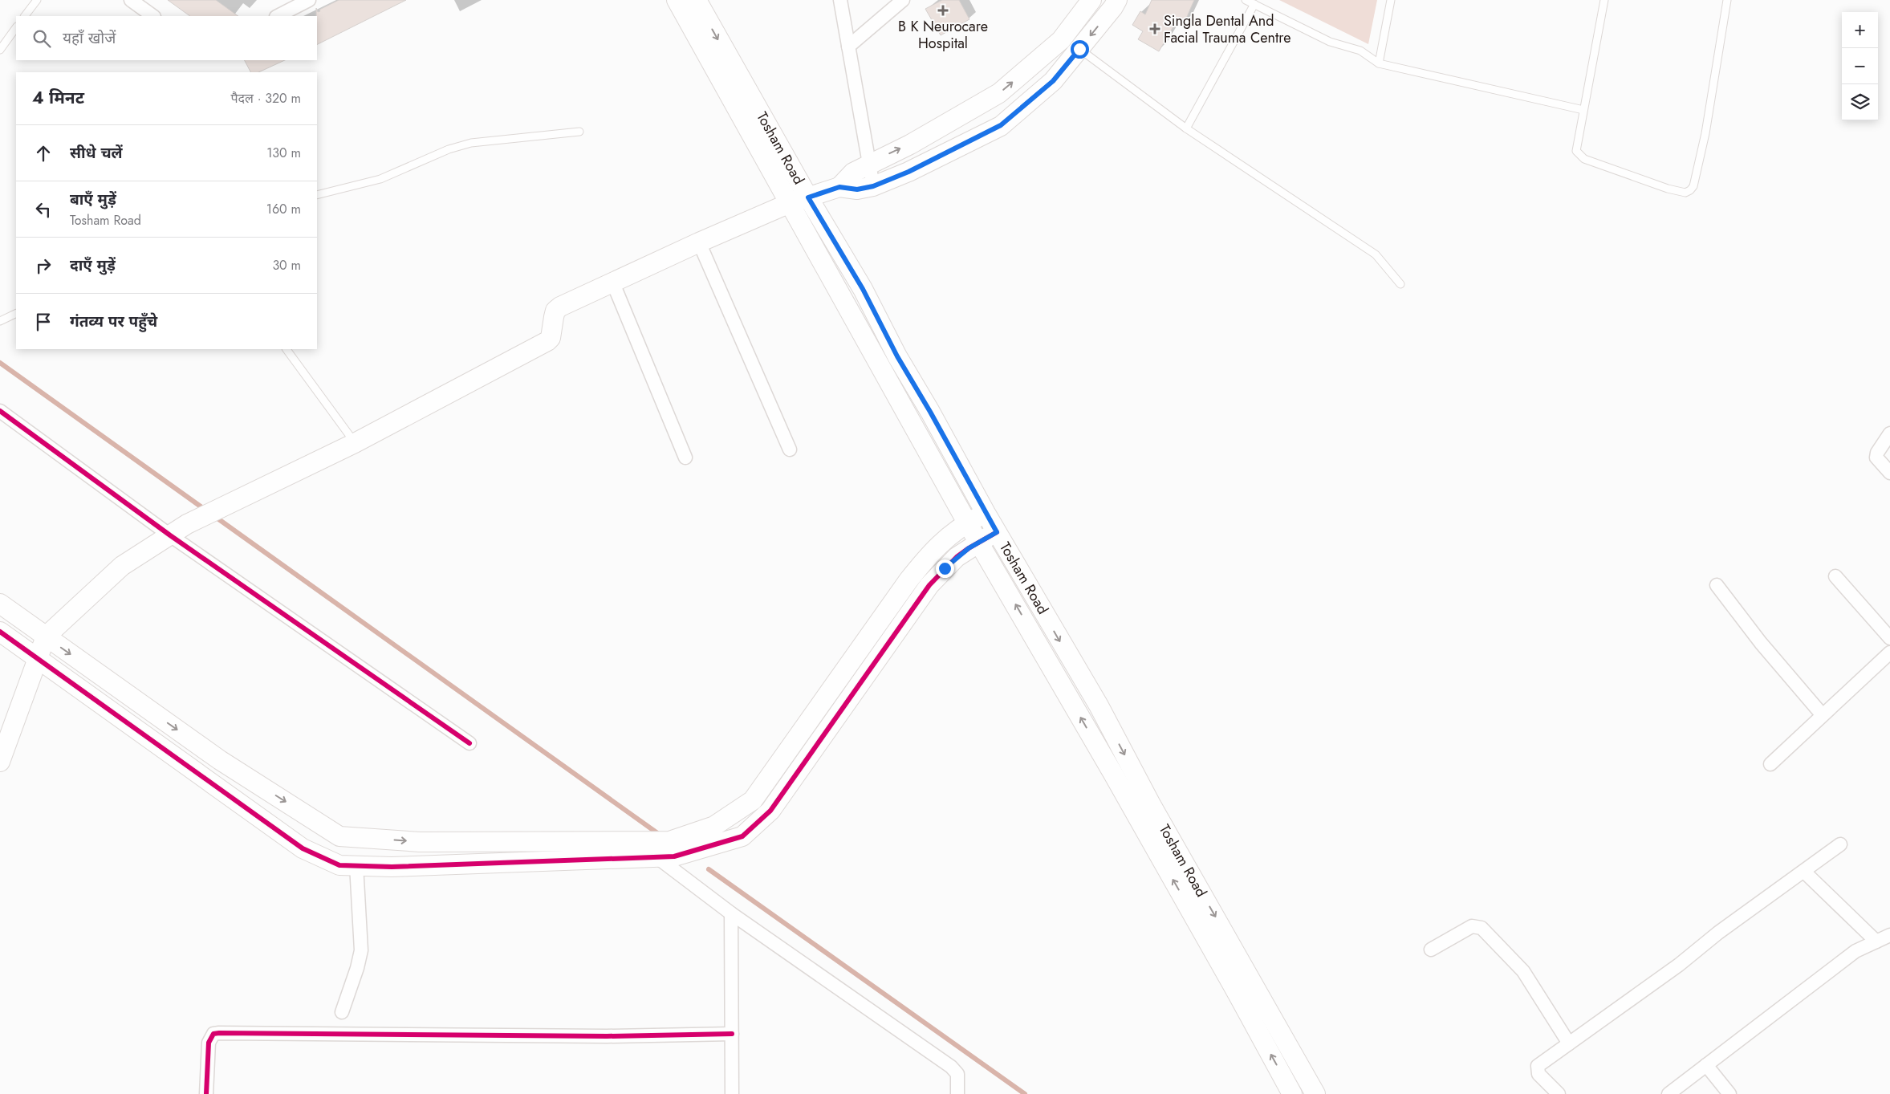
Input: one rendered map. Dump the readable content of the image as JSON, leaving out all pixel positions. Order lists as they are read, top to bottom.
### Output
{
  "streets": {
    "main road": ["Tosham Road"]
  },
  "places": {
    "health": ["B K Neurocare Hospital", "Singla Dental And Facial Trauma Centre"]
  },
  "page": {
    "map_buttons": ["+", "−"],
    "search": "यहाँ खोजें",
    "heading": ["4 मिनट", "पैदल · 320 m"],
    "list": [
      ["सीधे चलें", "130 m"],
      ["बाएँ मुड़ें", "Tosham Road", "160 m"],
      ["दाएँ मुड़ें", "30 m"],
      "गंतव्य पर पहुँचे"
    ]
  }
}
